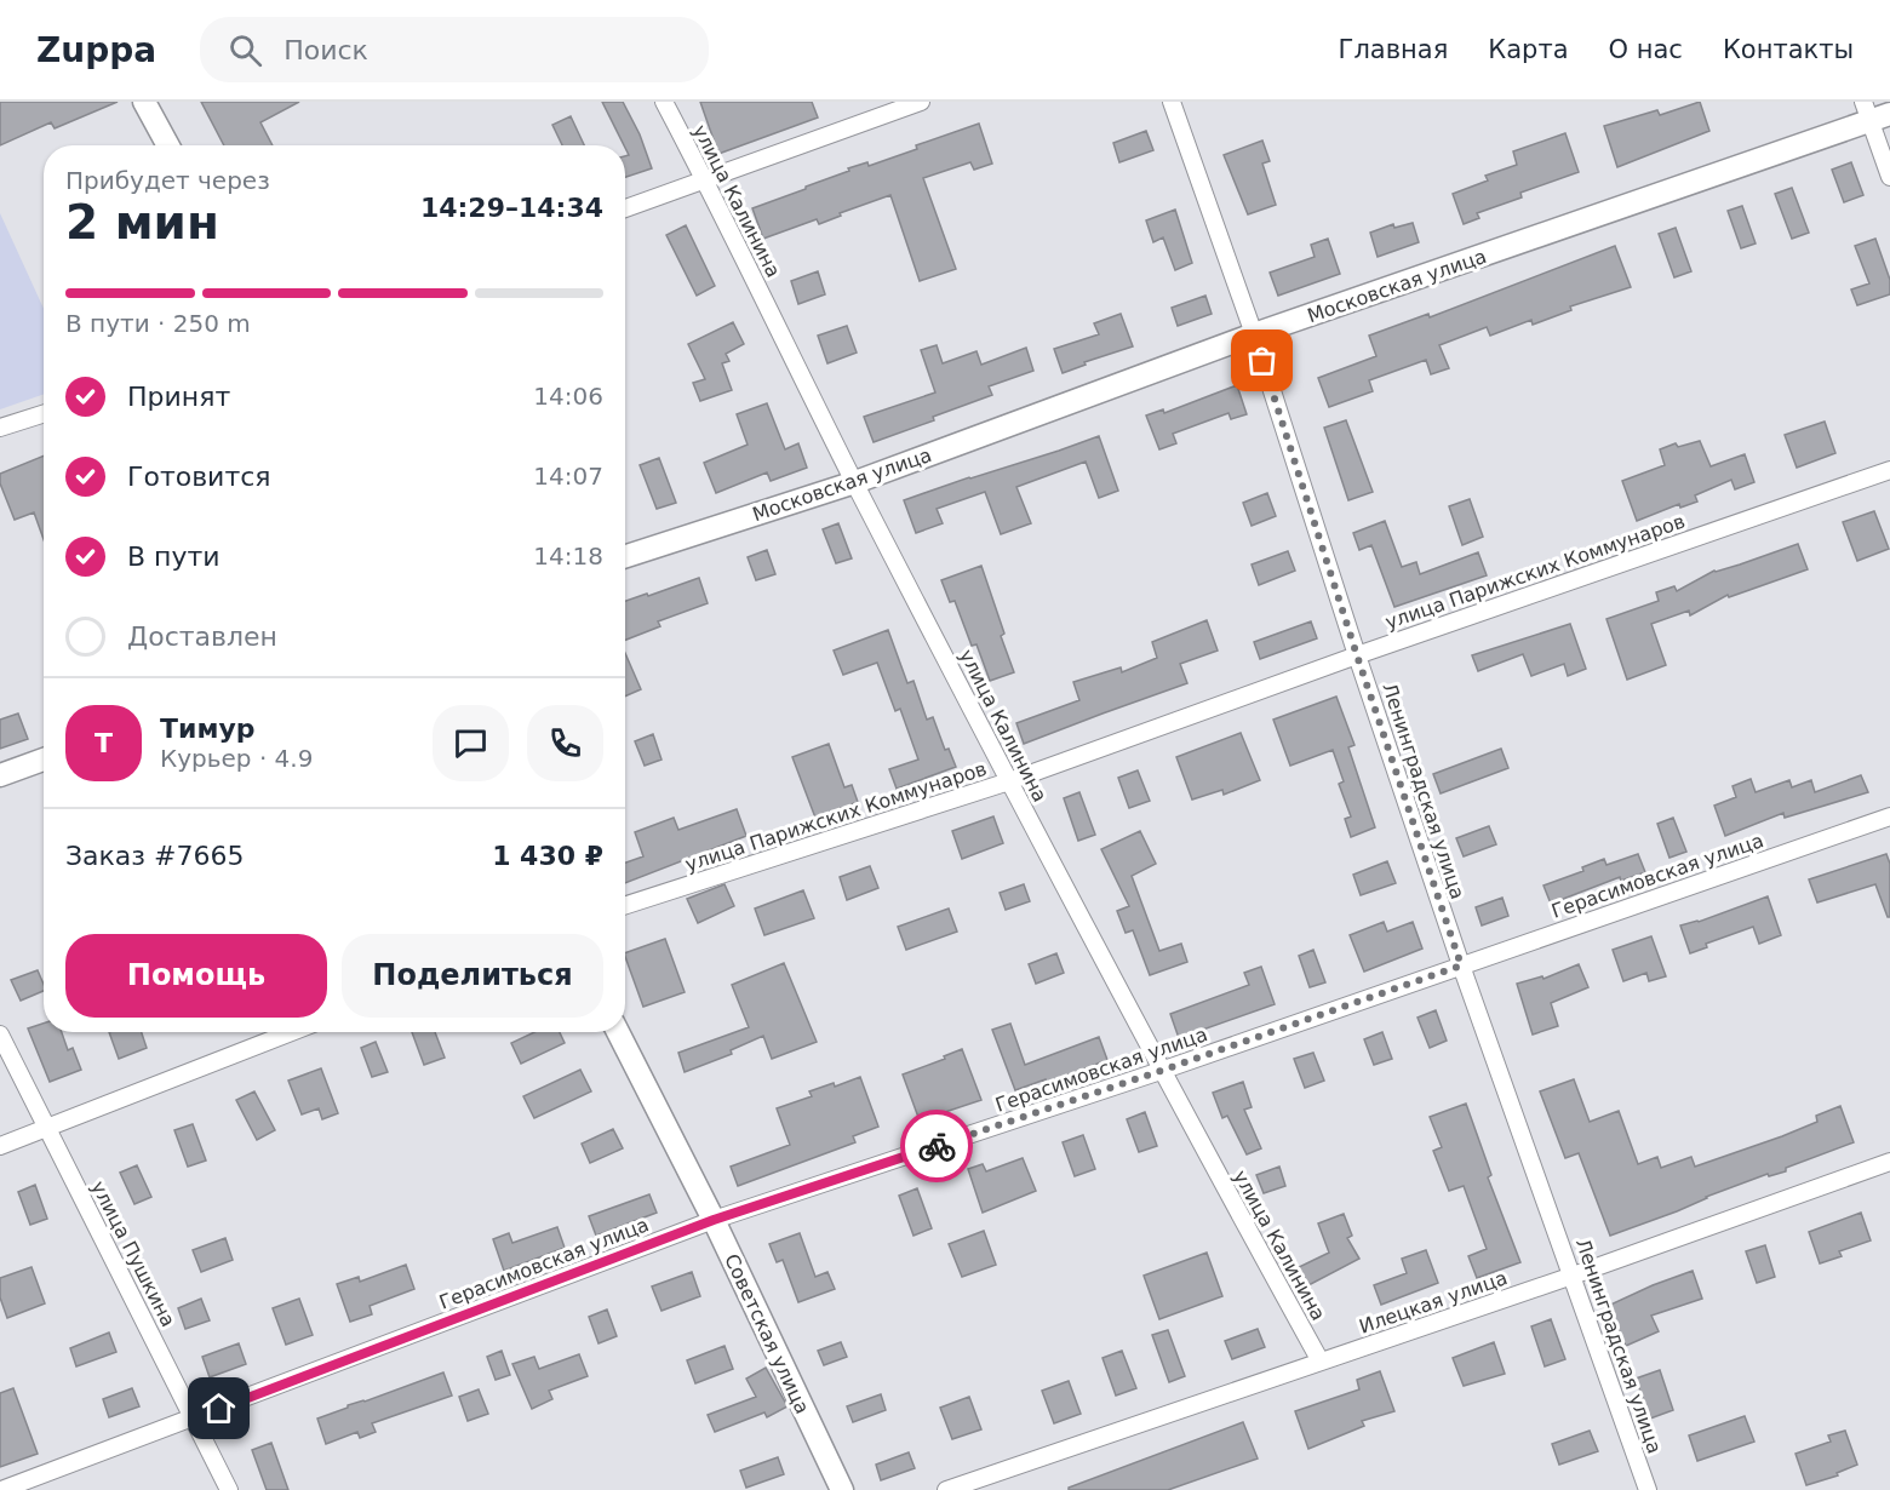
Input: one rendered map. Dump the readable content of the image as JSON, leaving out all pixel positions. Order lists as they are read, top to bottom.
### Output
{
  "streets": {
    "street": [
      "улица Калинина",
      "Московская улица",
      "улица Парижских Коммунаров",
      "Ленинградская улица",
      "Герасимовская улица",
      "улица Пушкина",
      "Илецкая улица",
      "Советская улица"
    ]
  },
  "crossings": [
    ["улица Калинина", "Московская улица"],
    ["улица Калинина", "улица Парижских Коммунаров"],
    ["улица Калинина", "Герасимовская улица"],
    ["улица Калинина", "Илецкая улица"],
    ["Московская улица", "Ленинградская улица"],
    ["улица Парижских Коммунаров", "Ленинградская улица"],
    ["Ленинградская улица", "Герасимовская улица"],
    ["Ленинградская улица", "Илецкая улица"],
    ["Герасимовская улица", "улица Пушкина"],
    ["Герасимовская улица", "Советская улица"]
  ],
  "page": {
    "header": "Zuppa",
    "search": "Поиск",
    "nav": [
      "Главная",
      "Карта",
      "О нас",
      "Контакты"
    ],
    "heading": ["2 мин", "Прибудет через", "14:29–14:34"],
    "panel": [
      "Тимур",
      "Курьер · 4.9",
      "Заказ #7665",
      "1 430 ₽"
    ],
    "bar": "В пути · 250 m",
    "list": [
      ["Принят", "14:06"],
      ["Готовится", "14:07"],
      ["В пути", "14:18"],
      "Доставлен"
    ],
    "round": "Т",
    "buttons": ["Помощь", "Поделиться"]
  }
}
